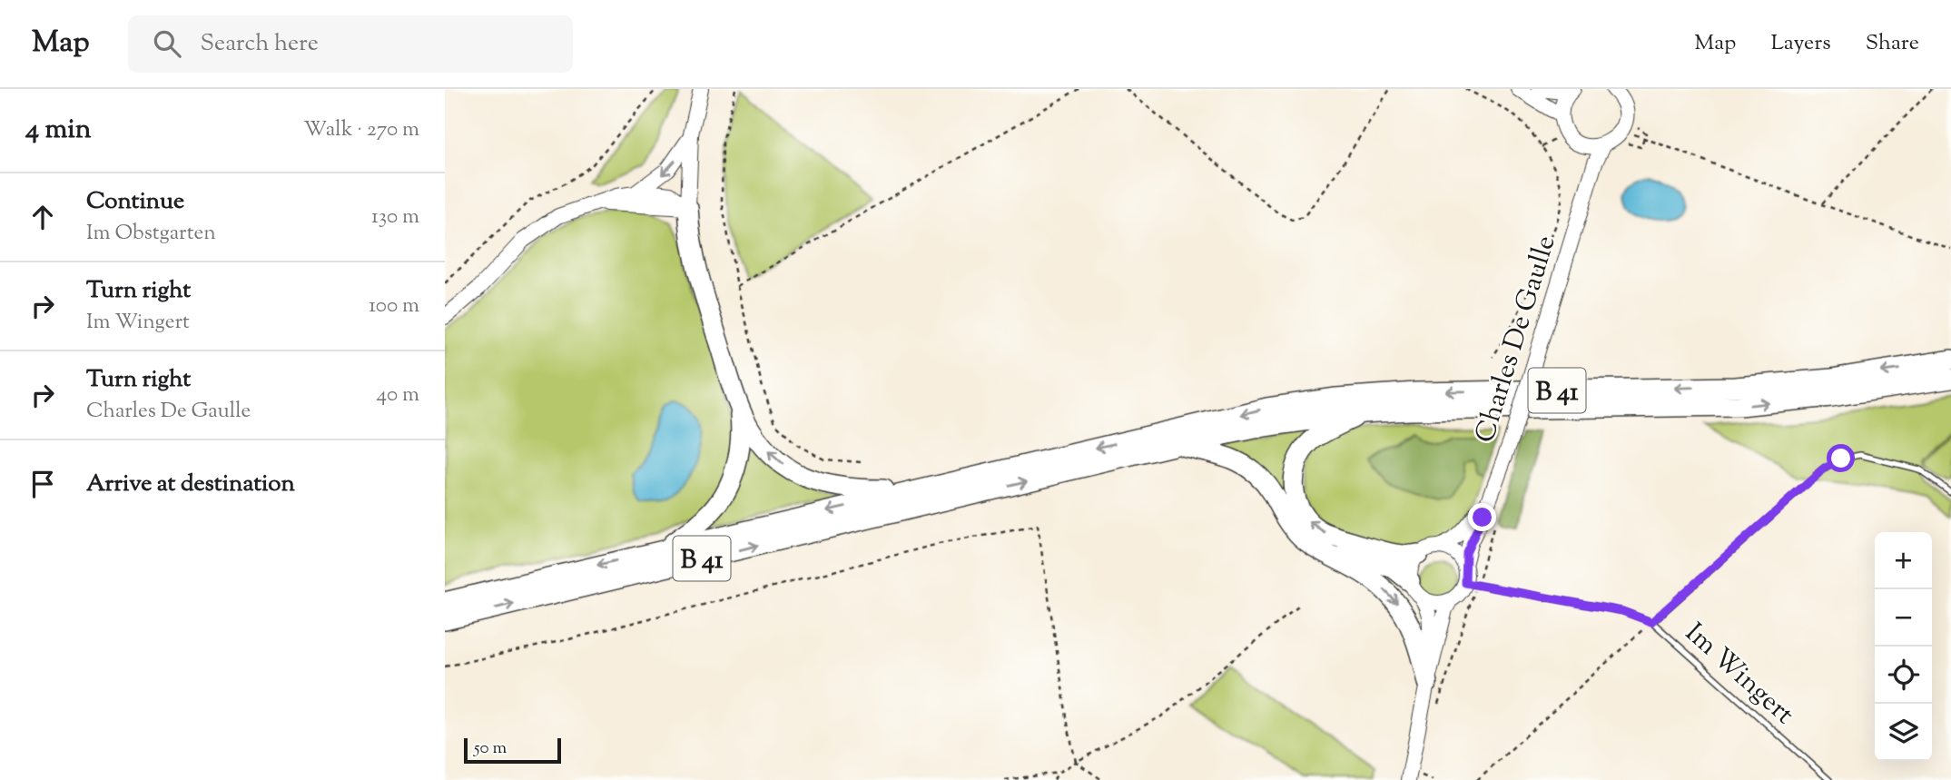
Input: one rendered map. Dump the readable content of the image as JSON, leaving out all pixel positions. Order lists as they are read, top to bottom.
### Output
{
  "streets": {
    "highway": ["B 41"],
    "street": ["Charles De Gaulle"],
    "lane": ["Im Wingert"]
  },
  "crossings": [
    ["Charles De Gaulle", "B 41"],
    ["Charles De Gaulle", "Im Wingert"],
    ["B 41", "Im Wingert"]
  ],
  "scale_bar": "50 m",
  "page": {
    "header": "Map",
    "search": "Search here",
    "nav": ["Map", "Layers", "Share"],
    "heading": ["4 min", "Walk · 270 m"],
    "list": [
      ["Continue", "Im Obstgarten", "130 m"],
      ["Turn right", "Im Wingert", "100 m"],
      ["Turn right", "Charles De Gaulle", "40 m"],
      "Arrive at destination"
    ],
    "map_buttons": ["+", "−"],
    "scale": "50 m"
  }
}
